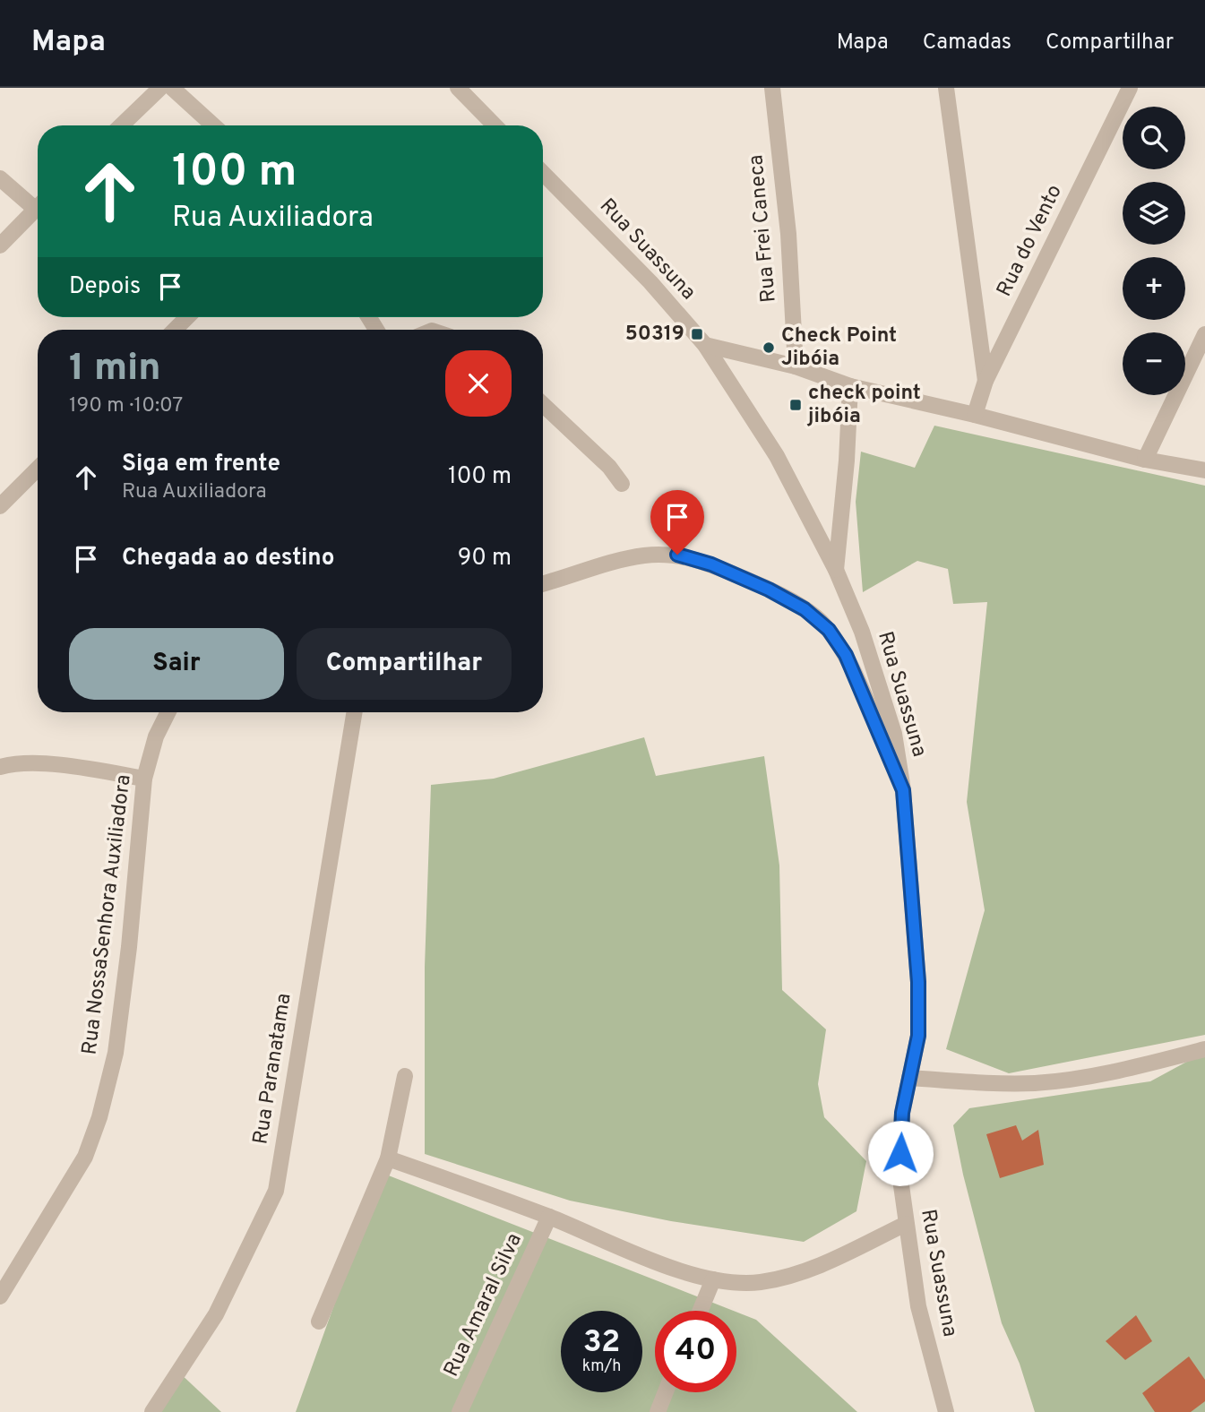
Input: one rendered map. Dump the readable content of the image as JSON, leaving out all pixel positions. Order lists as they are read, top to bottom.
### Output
{
  "streets": {
    "street": [
      "Rua Frei Caneca",
      "Rua do Vento",
      "Rua Suassuna",
      "Rua NossaSenhora Auxiliadora",
      "Rua Paranatama",
      "Rua Amaral Silva"
    ]
  },
  "places": {
    "transit": ["50319", "check point jibóia"],
    "other": ["Check Point Jibóia"]
  },
  "page": {
    "header": "Mapa",
    "nav": ["Mapa", "Camadas", "Compartilhar"],
    "map_buttons": ["+", "−"],
    "turn": ["100 m", "Rua Auxiliadora"],
    "then": "Depois",
    "heading": ["1 min", "190 m · 10:07"],
    "list": [
      {
        "name": "Siga em frente",
        "note": "Rua Auxiliadora",
        "value": "100 m"
      },
      {
        "name": "Chegada ao destino",
        "value": "90 m"
      }
    ],
    "buttons": ["Sair", "Compartilhar"],
    "speed": "32 km/h",
    "limit": "40"
  }
}
